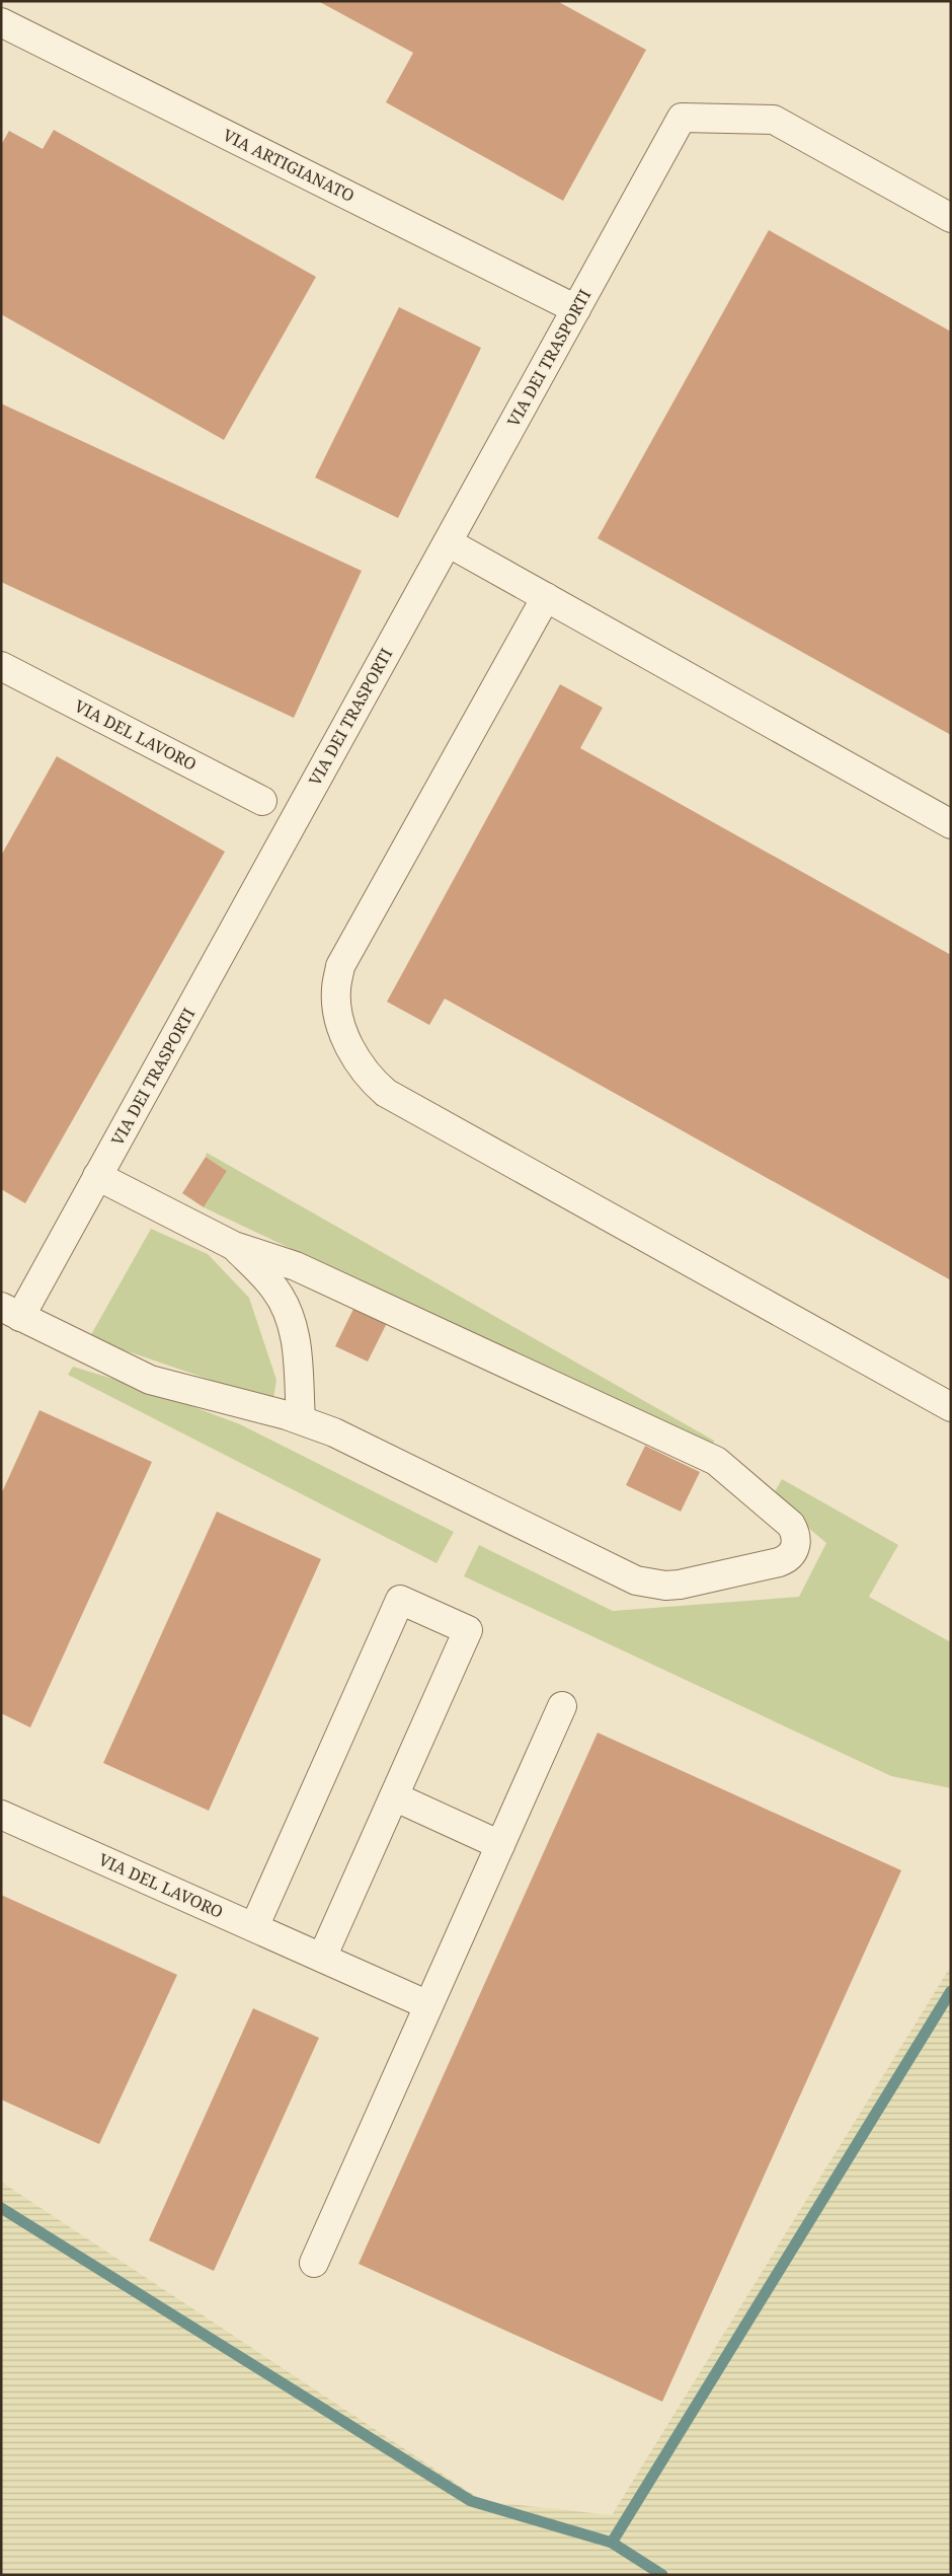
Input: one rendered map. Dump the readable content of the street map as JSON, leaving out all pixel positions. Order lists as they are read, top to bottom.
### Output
{
  "streets": {
    "street": ["VIA ARTIGIANATO", "VIA DEI TRASPORTI", "VIA DEL LAVORO"]
  },
  "crossings": [
    ["VIA ARTIGIANATO", "VIA DEI TRASPORTI"]
  ]
}
